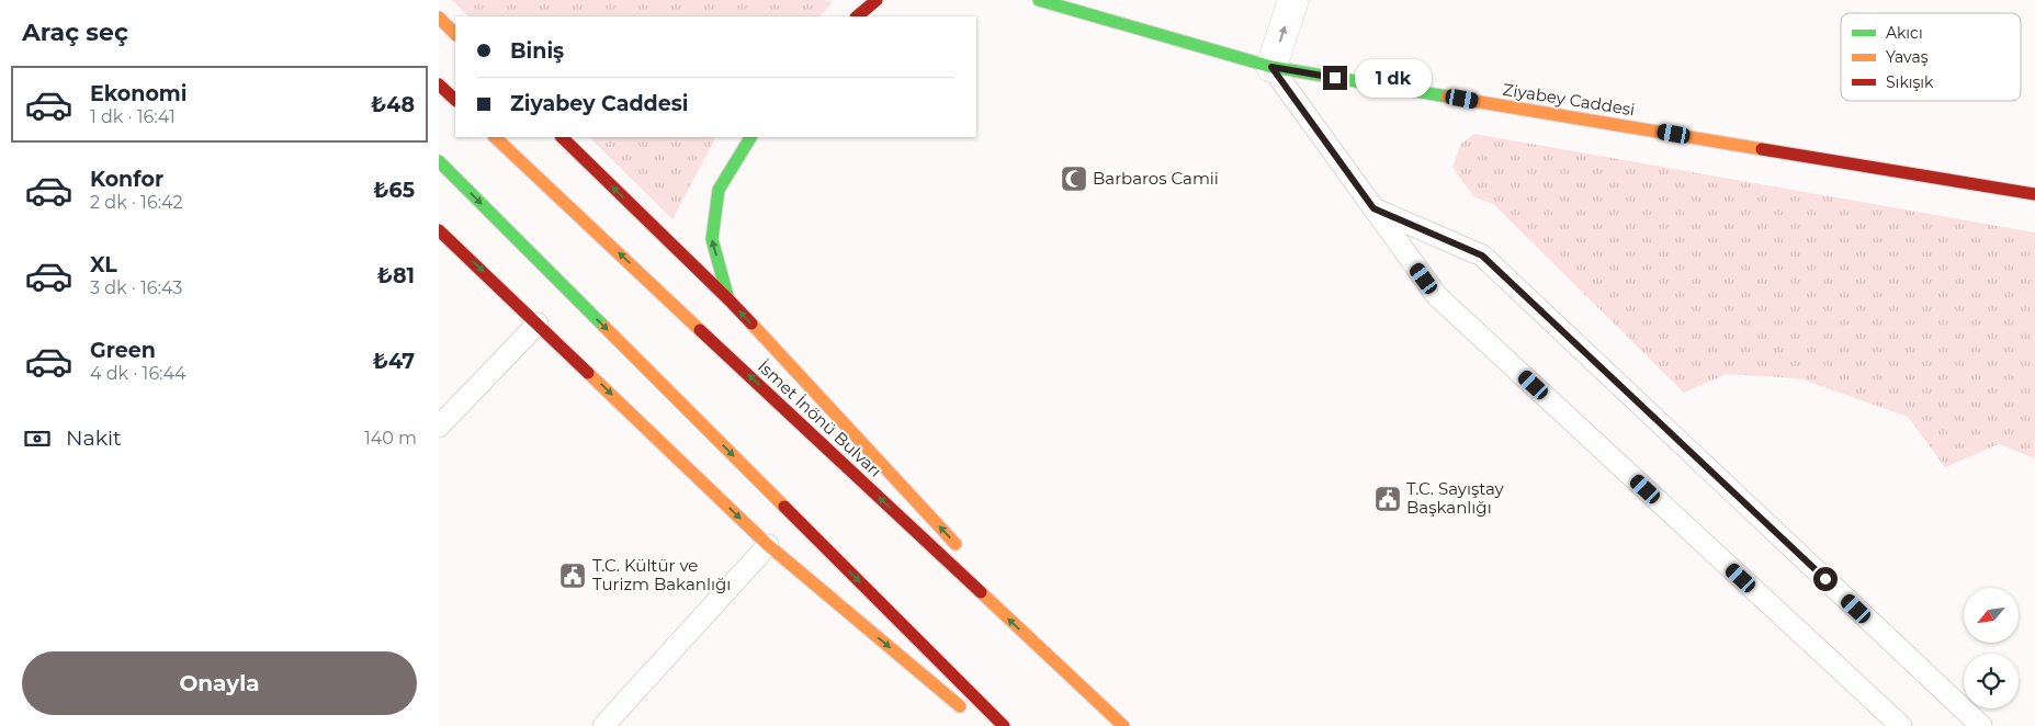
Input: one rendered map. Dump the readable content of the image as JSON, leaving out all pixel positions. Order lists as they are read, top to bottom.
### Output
{
  "streets": {
    "main road": ["Ziyabey Caddesi", "İsmet İnönü Bulvarı"]
  },
  "places": {
    "mosque": ["Barbaros Camii"],
    "public building": ["T.C. Sayıştay Başkanlığı", "T.C. Kültür ve Turizm Bakanlığı"]
  },
  "legend": ["Akıcı", "Yavaş", "Sıkışık"],
  "north": "bottom left",
  "page": {
    "heading": "Araç seç",
    "banner": ["Biniş", "Ziyabey Caddesi"],
    "bubble": "1 dk",
    "list": [
      {
        "name": "Ekonomi",
        "note": "1 dk · 16:41",
        "value": "₺48"
      },
      {
        "name": "Konfor",
        "note": "2 dk · 16:42",
        "value": "₺65"
      },
      {
        "name": "XL",
        "note": "3 dk · 16:43",
        "value": "₺81"
      },
      {
        "name": "Green",
        "note": "4 dk · 16:44",
        "value": "₺47"
      }
    ],
    "pay": ["Nakit", "140 m"],
    "buttons": "Onayla"
  }
}
